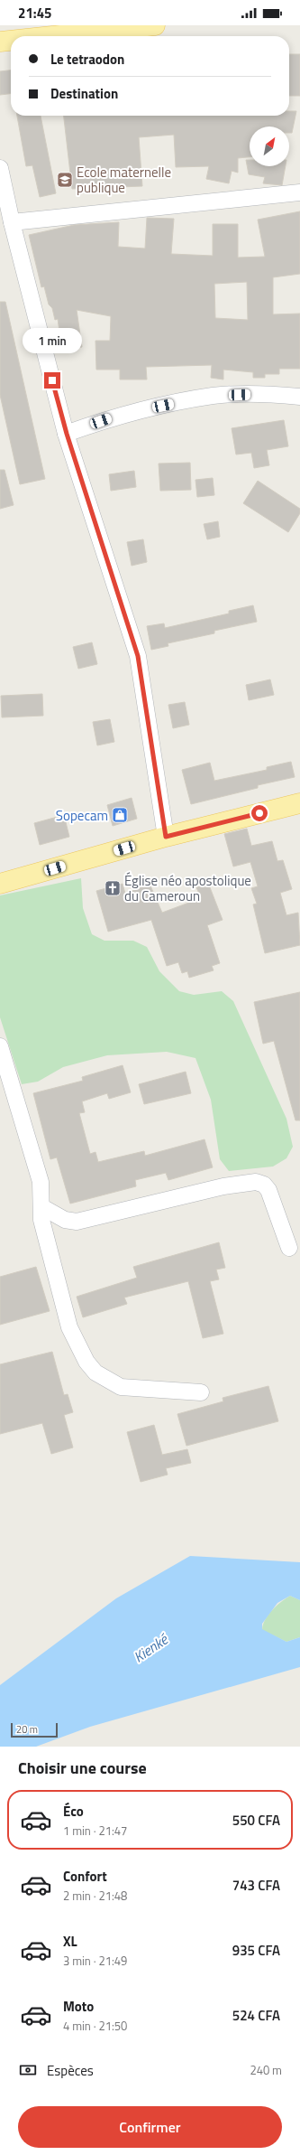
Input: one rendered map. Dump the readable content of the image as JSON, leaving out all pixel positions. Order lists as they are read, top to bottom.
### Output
{
  "water": ["Kienké"],
  "places": {
    "school or university": ["Ecole maternelle publique"],
    "shop": ["Sopecam"],
    "church": ["Église néo apostolique du Cameroun"]
  },
  "scale_bar": "20 m",
  "north": "top right",
  "page": {
    "status": "21:45",
    "banner": ["Le tetraodon", "Destination"],
    "bubble": "1 min",
    "scale": "20 m",
    "heading": "Choisir une course",
    "list": [
      {
        "name": "Éco",
        "note": "1 min · 21:47",
        "value": "550 CFA"
      },
      {
        "name": "Confort",
        "note": "2 min · 21:48",
        "value": "743 CFA"
      },
      {
        "name": "XL",
        "note": "3 min · 21:49",
        "value": "935 CFA"
      },
      {
        "name": "Moto",
        "note": "4 min · 21:50",
        "value": "524 CFA"
      }
    ],
    "pay": ["Espèces", "240 m"],
    "buttons": "Confirmer"
  }
}
